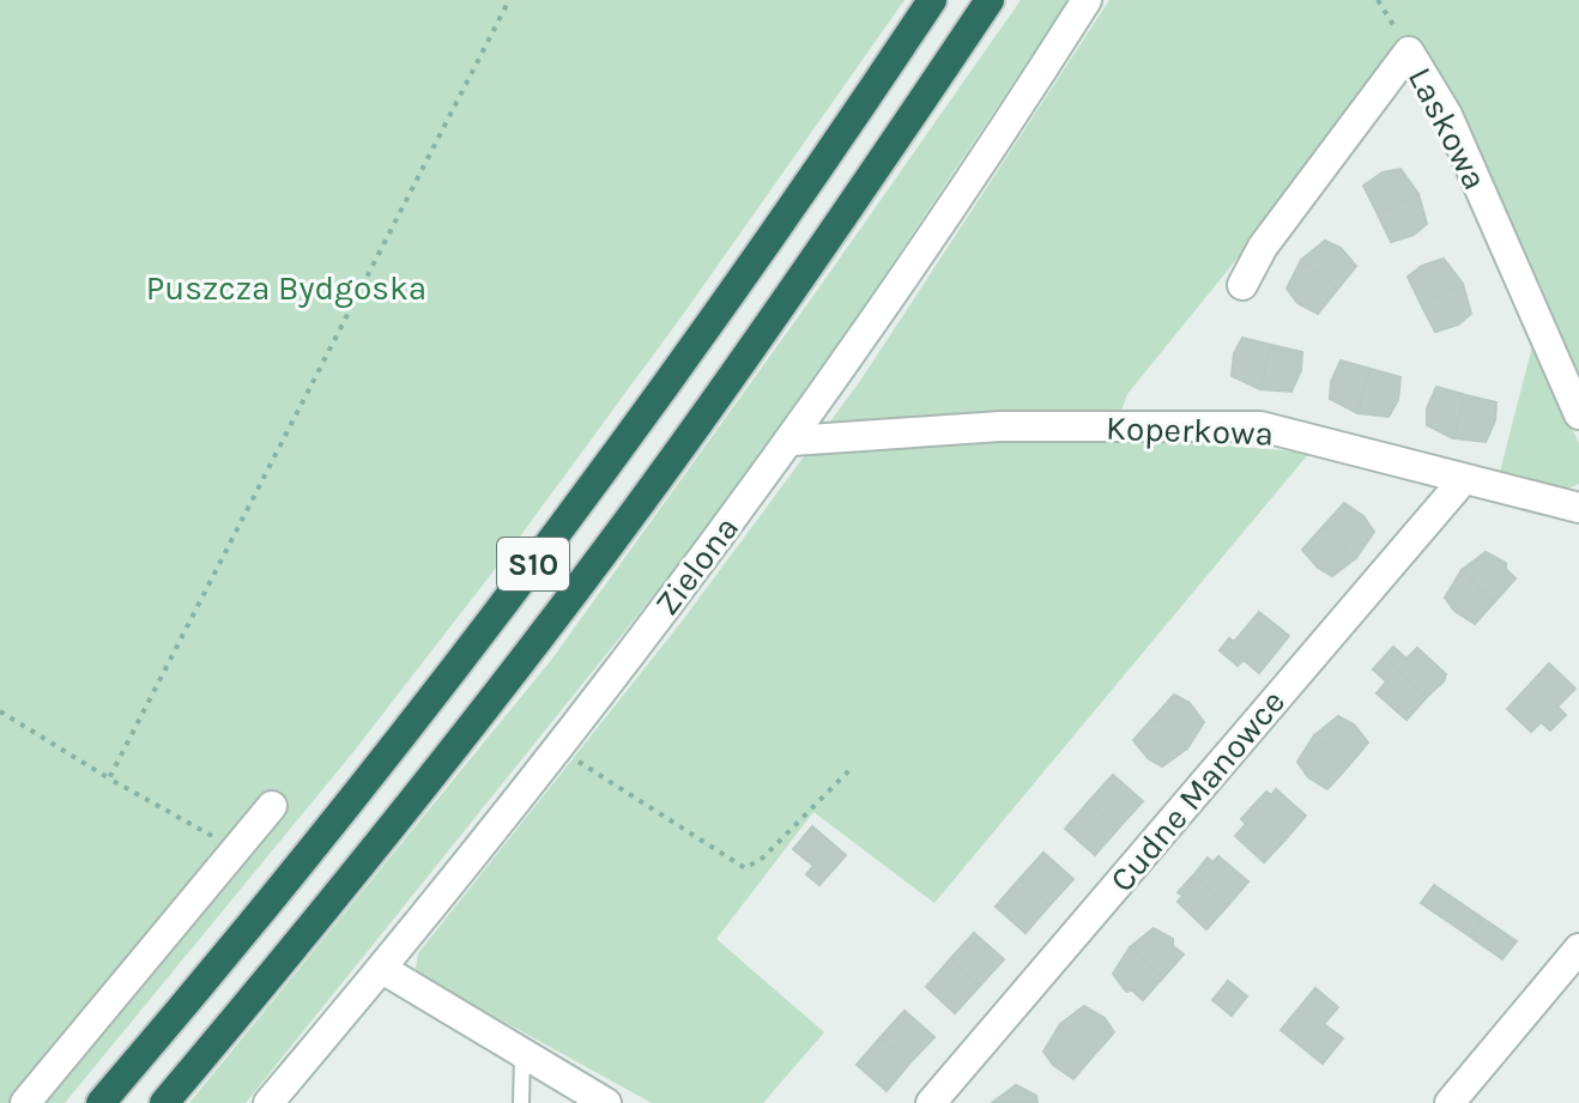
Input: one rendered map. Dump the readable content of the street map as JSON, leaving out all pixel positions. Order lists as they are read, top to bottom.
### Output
{
  "streets": {
    "highway": ["S10"],
    "street": [
      "Laskowa",
      "Koperkowa",
      "Zielona",
      "Cudne Manowce"
    ]
  },
  "crossings": [
    ["Koperkowa", "Zielona"],
    ["Koperkowa", "Cudne Manowce"]
  ],
  "parks": ["Puszcza Bydgoska"]
}
